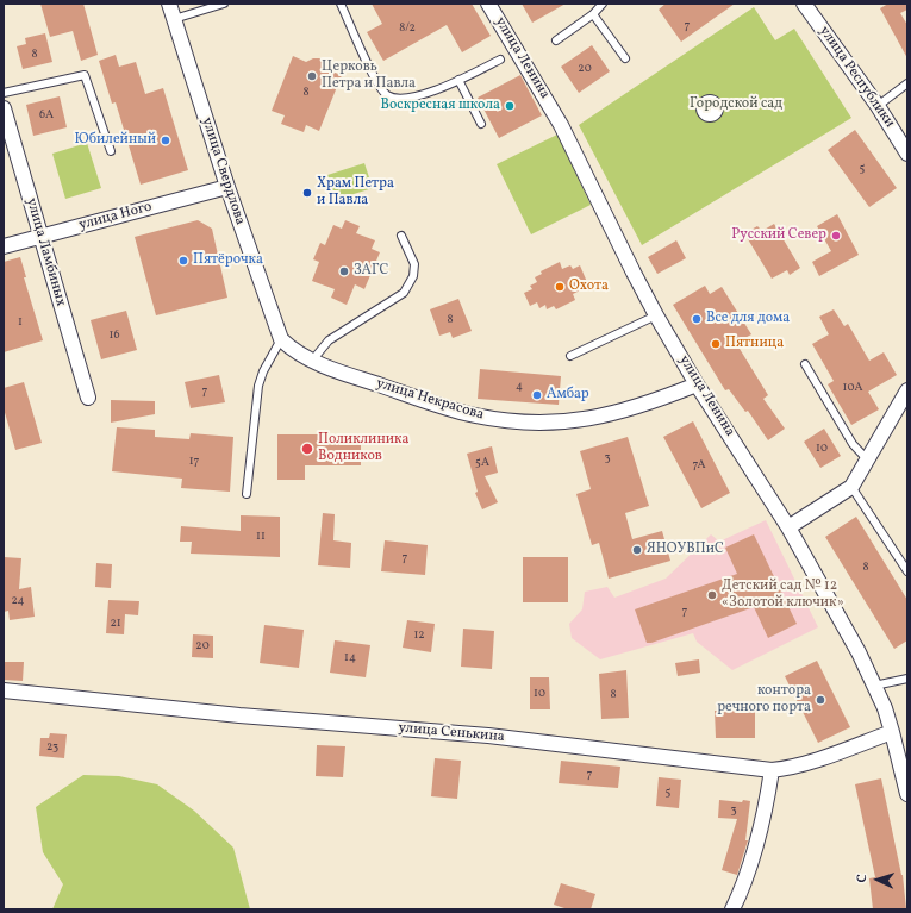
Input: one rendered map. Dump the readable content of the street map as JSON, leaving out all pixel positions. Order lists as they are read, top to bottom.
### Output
{
  "streets": {
    "street": [
      "улица Ленина",
      "улица Республики",
      "улица Свердлова",
      "улица Ного",
      "улица Ламбиных",
      "улица Некрасова",
      "улица Сенькина"
    ]
  },
  "crossings": [
    ["улица Ленина", "улица Некрасова"],
    ["улица Ленина", "улица Сенькина"],
    ["улица Свердлова", "улица Ного"],
    ["улица Свердлова", "улица Некрасова"],
    ["улица Ного", "улица Ламбиных"]
  ],
  "parks": ["Городской сад"],
  "places": [
    "Церковь Петра и Павла",
    "Воскресная школа",
    "Юбилейный",
    "Храм Петра и Павла",
    "Русский Север",
    "Пятёрочка",
    "ЗАГС",
    "Охота",
    "Все для дома",
    "Пятница",
    "Амбар",
    "Поликлиника Водников",
    "ЯНОУВПиС",
    "Детский сад № 12 «Золотой ключик»",
    "контора речного порта"
  ],
  "house_numbers": [
    "7",
    "8/2",
    "8",
    "20",
    "8",
    "6А",
    "5",
    "8",
    "1",
    "16",
    "4",
    "10А",
    "7",
    "10",
    "3",
    "17",
    "5А",
    "7А",
    "11",
    "7",
    "8",
    "24",
    "7",
    "21",
    "12",
    "20",
    "14",
    "10",
    "8",
    "23",
    "7",
    "5",
    "3"
  ],
  "north": "left"
}
